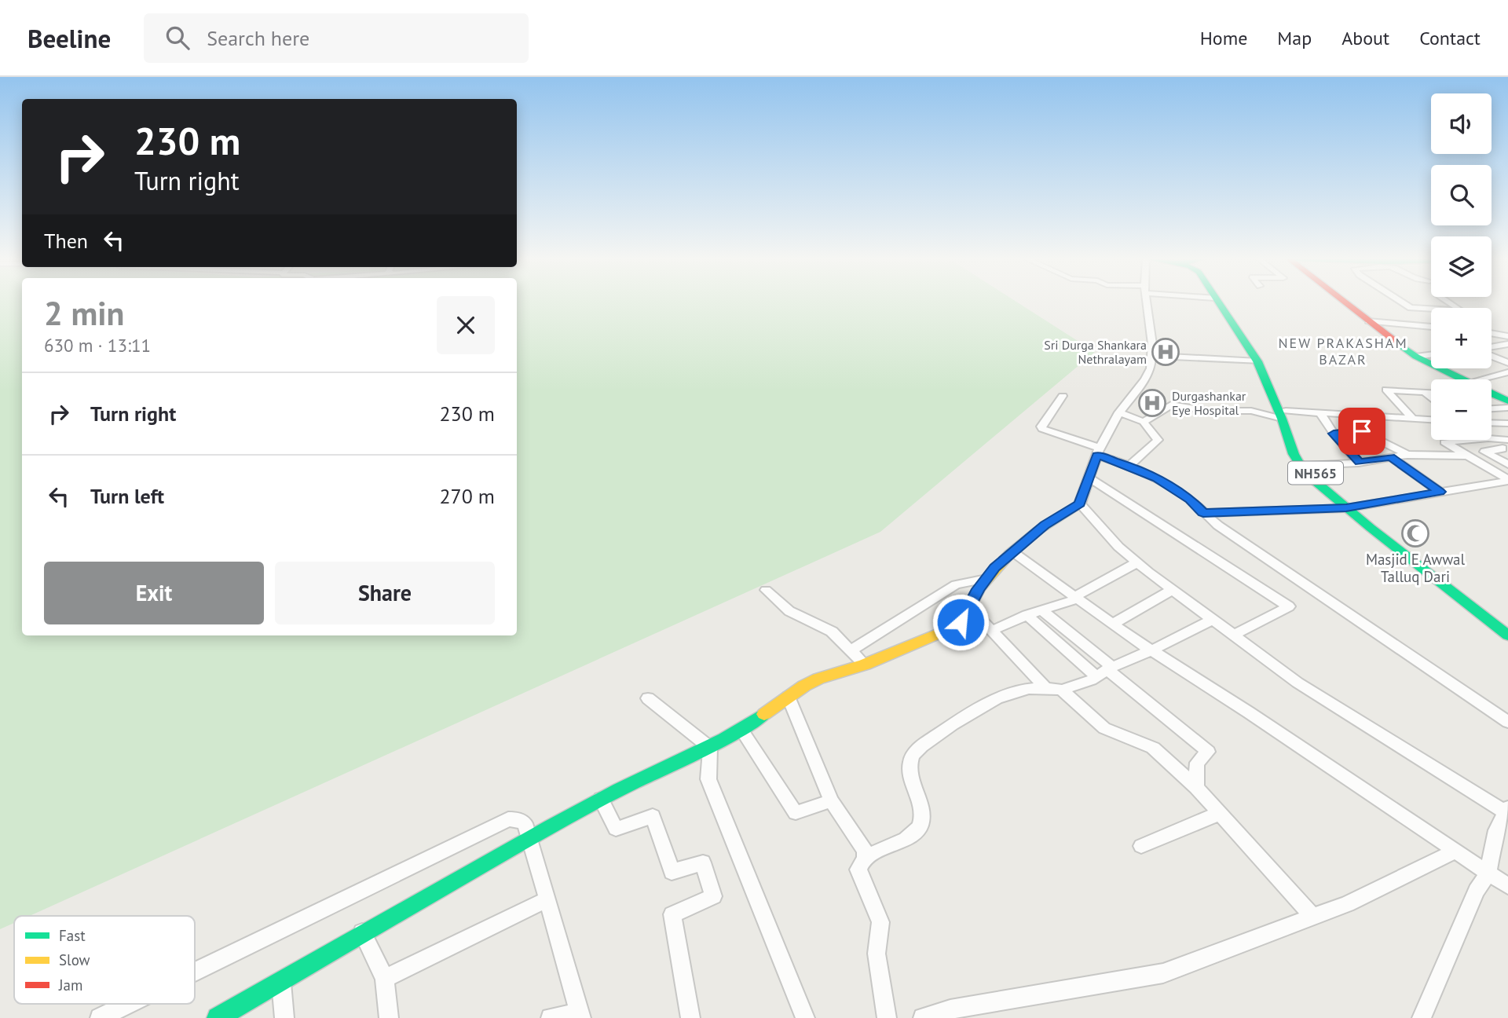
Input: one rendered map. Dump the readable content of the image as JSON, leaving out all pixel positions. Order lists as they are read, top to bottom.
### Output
{
  "streets": {
    "main road": ["NH565"]
  },
  "districts": ["NEW PRAKASHAM BAZAR"],
  "places": {
    "hospital": ["Sri Durga Shankara Nethralayam", "Durgashankar Eye Hospital"],
    "mosque": ["Masjid E Awwal Talluq Dari"]
  },
  "legend": ["Fast", "Slow", "Jam"],
  "page": {
    "header": "Beeline",
    "search": "Search here",
    "nav": [
      "Home",
      "Map",
      "About",
      "Contact"
    ],
    "map_buttons": ["+", "−"],
    "turn": ["230 m", "Turn right"],
    "then": "Then",
    "heading": ["2 min", "630 m · 13:11"],
    "list": [
      {
        "name": "Turn right",
        "value": "230 m"
      },
      {
        "name": "Turn left",
        "value": "270 m"
      }
    ],
    "buttons": ["Exit", "Share"]
  }
}
